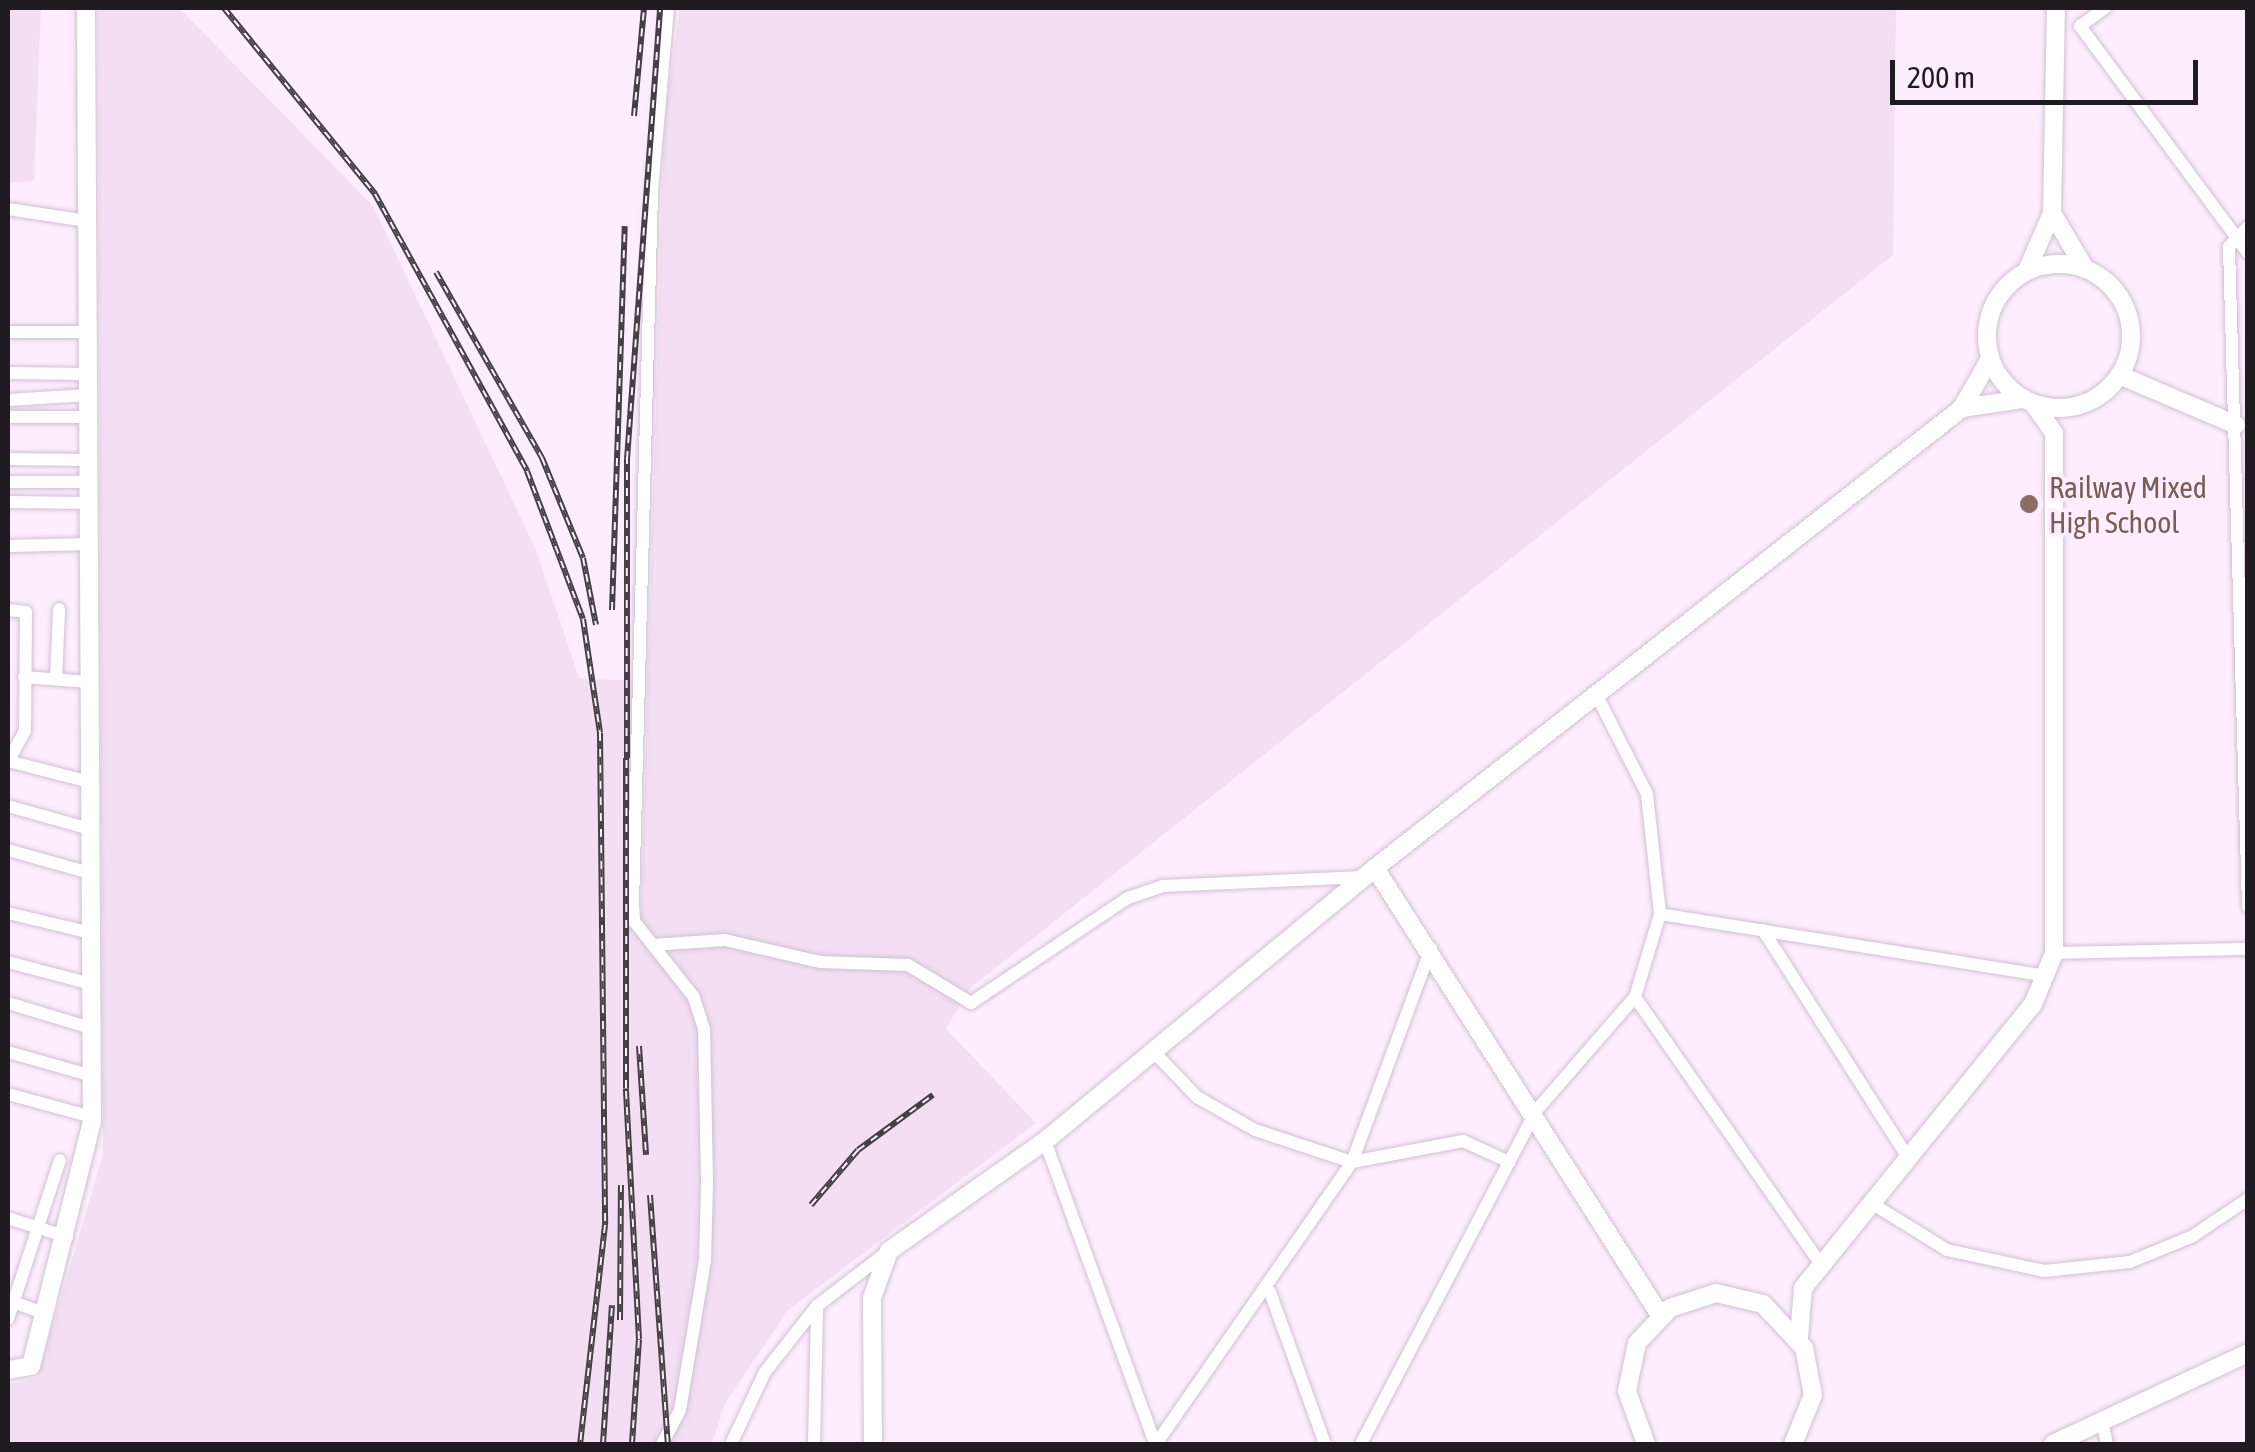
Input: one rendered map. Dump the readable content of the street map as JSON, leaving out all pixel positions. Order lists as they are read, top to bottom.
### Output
{
  "places": ["Railway Mixed High School"],
  "scale_bar": "200 m"
}
